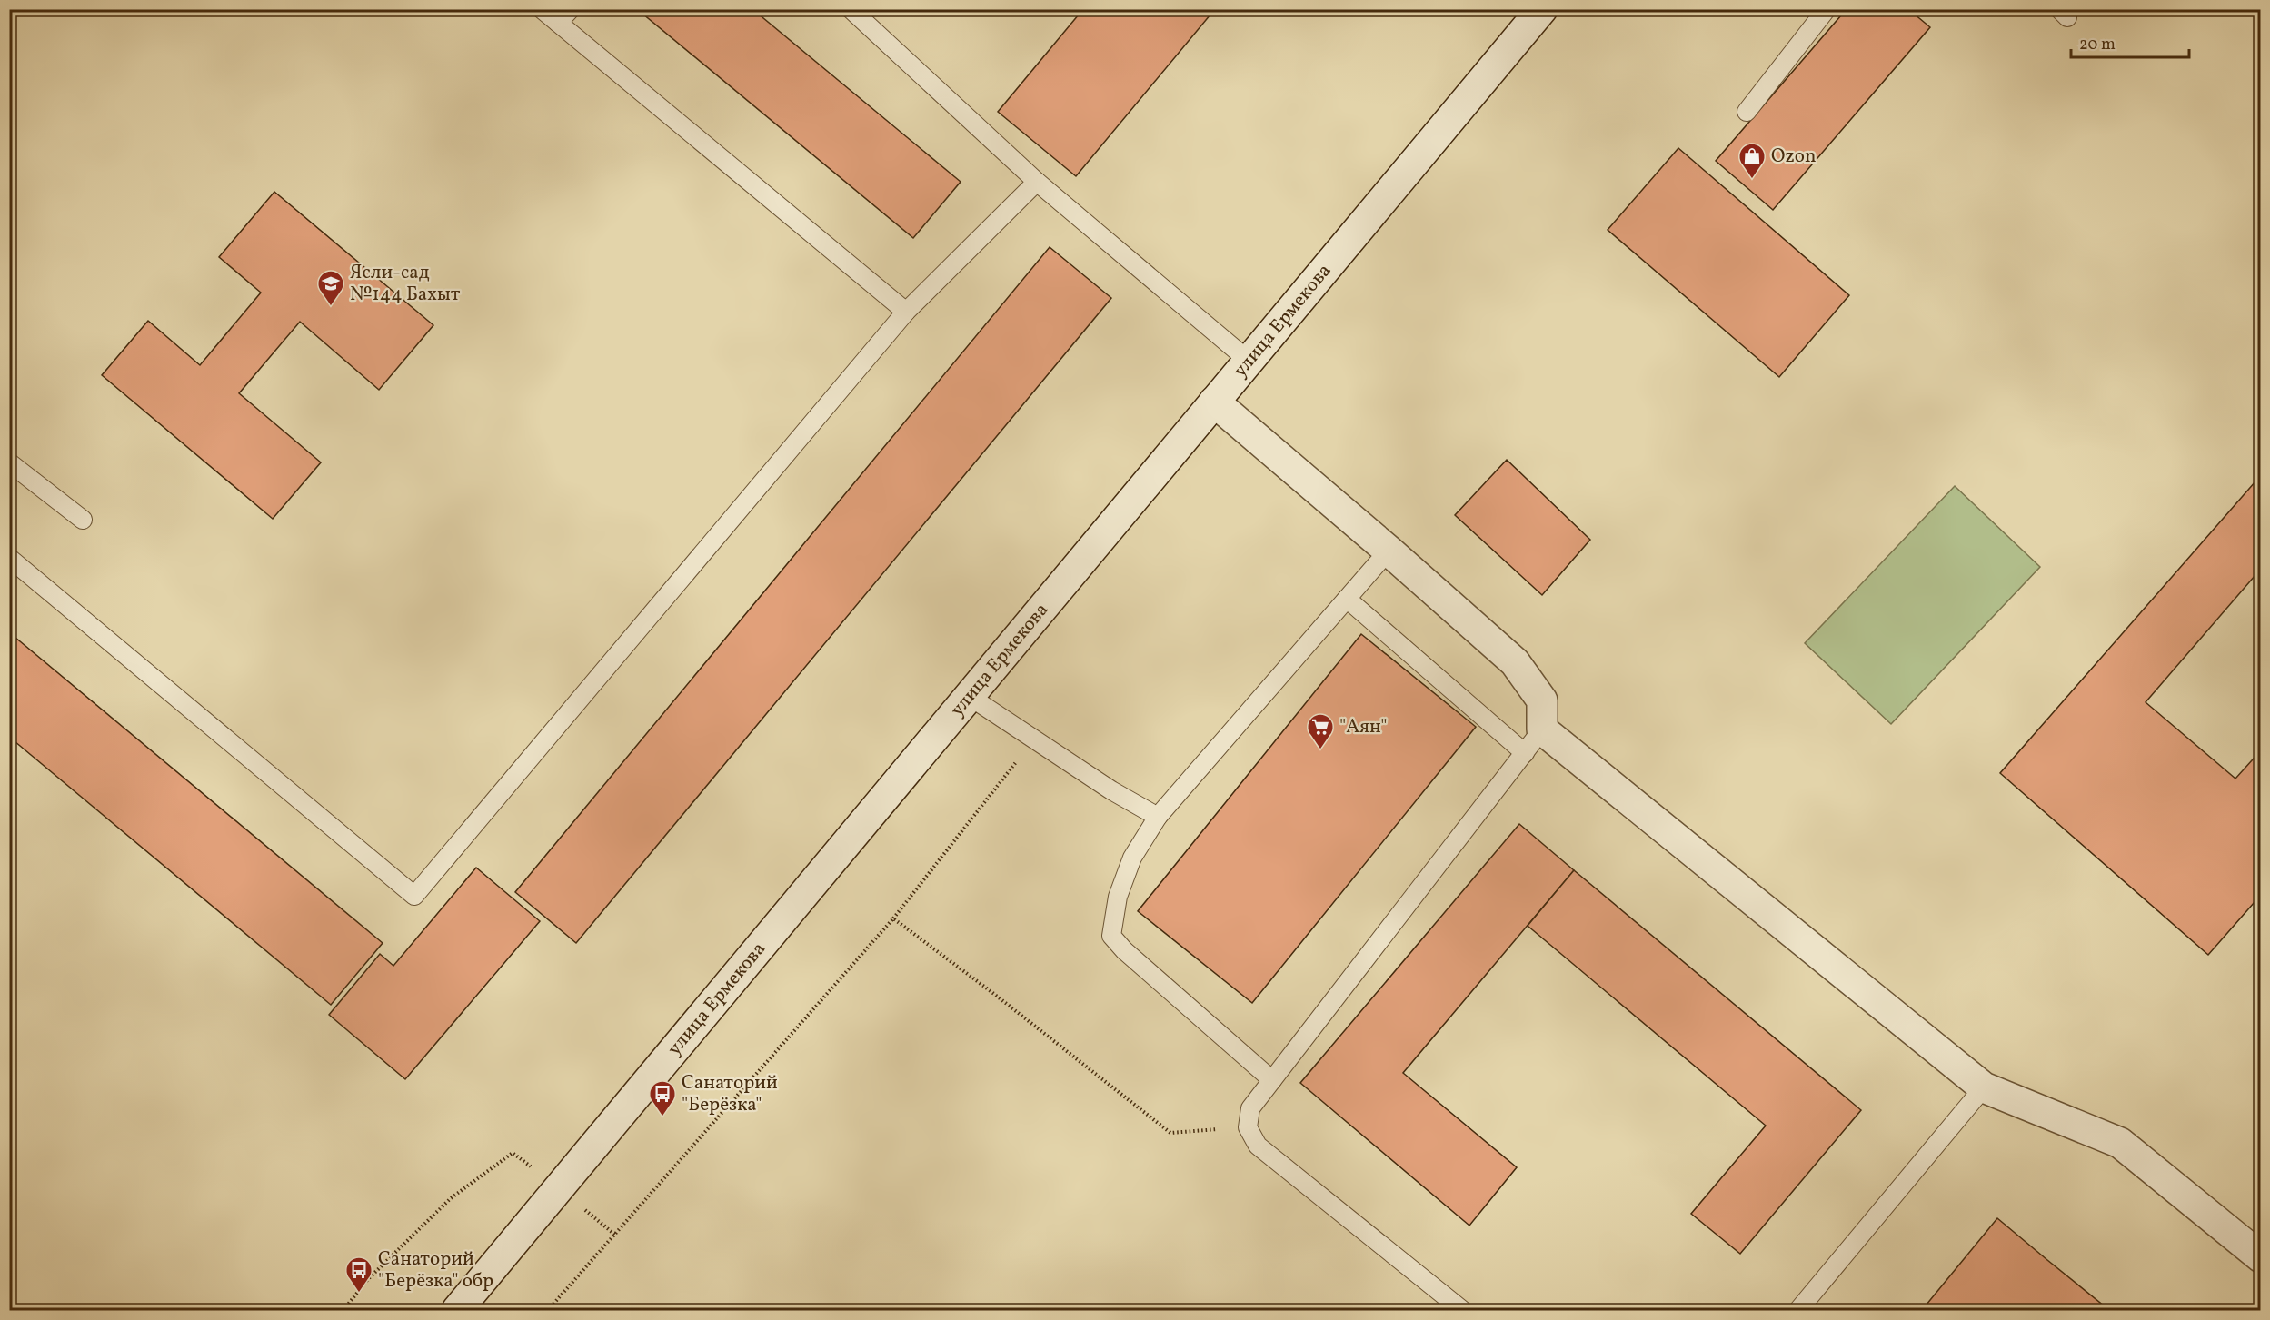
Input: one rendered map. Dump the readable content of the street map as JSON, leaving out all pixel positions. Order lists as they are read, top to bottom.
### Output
{
  "streets": {
    "main road": ["улица Ермекова"]
  },
  "places": {
    "shop": ["Ozon"],
    "school or university": ["Ясли-сад №144 Бахыт"],
    "supermarket": ["\"Аян\""],
    "bus stop": ["Санаторий \"Берёзка\"", "Санаторий \"Берёзка\" обр"]
  },
  "scale_bar": "20 m"
}
